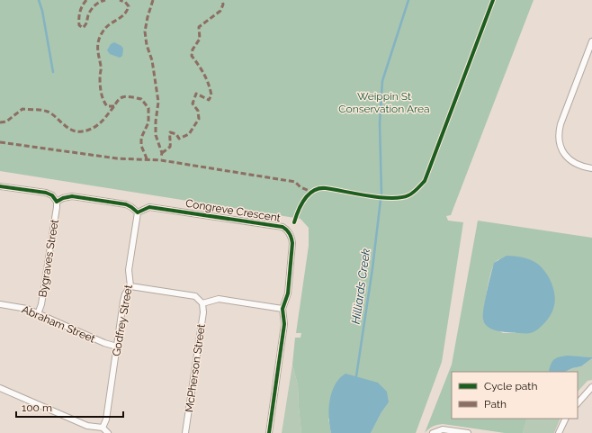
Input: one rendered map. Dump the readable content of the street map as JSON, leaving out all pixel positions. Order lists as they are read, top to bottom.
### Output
{
  "streets": {
    "street": [
      "Congreve Crescent",
      "Bygraves Street",
      "Godfrey Street",
      "Abraham Street",
      "McPherson Street"
    ]
  },
  "crossings": [
    ["Congreve Crescent", "Godfrey Street"],
    ["Bygraves Street", "Abraham Street"],
    ["Godfrey Street", "Abraham Street"]
  ],
  "water": ["Hilliards Creek"],
  "parks": ["Weippin St Conservation Area"],
  "legend": ["Cycle path", "Path"],
  "scale_bar": "100 m"
}
